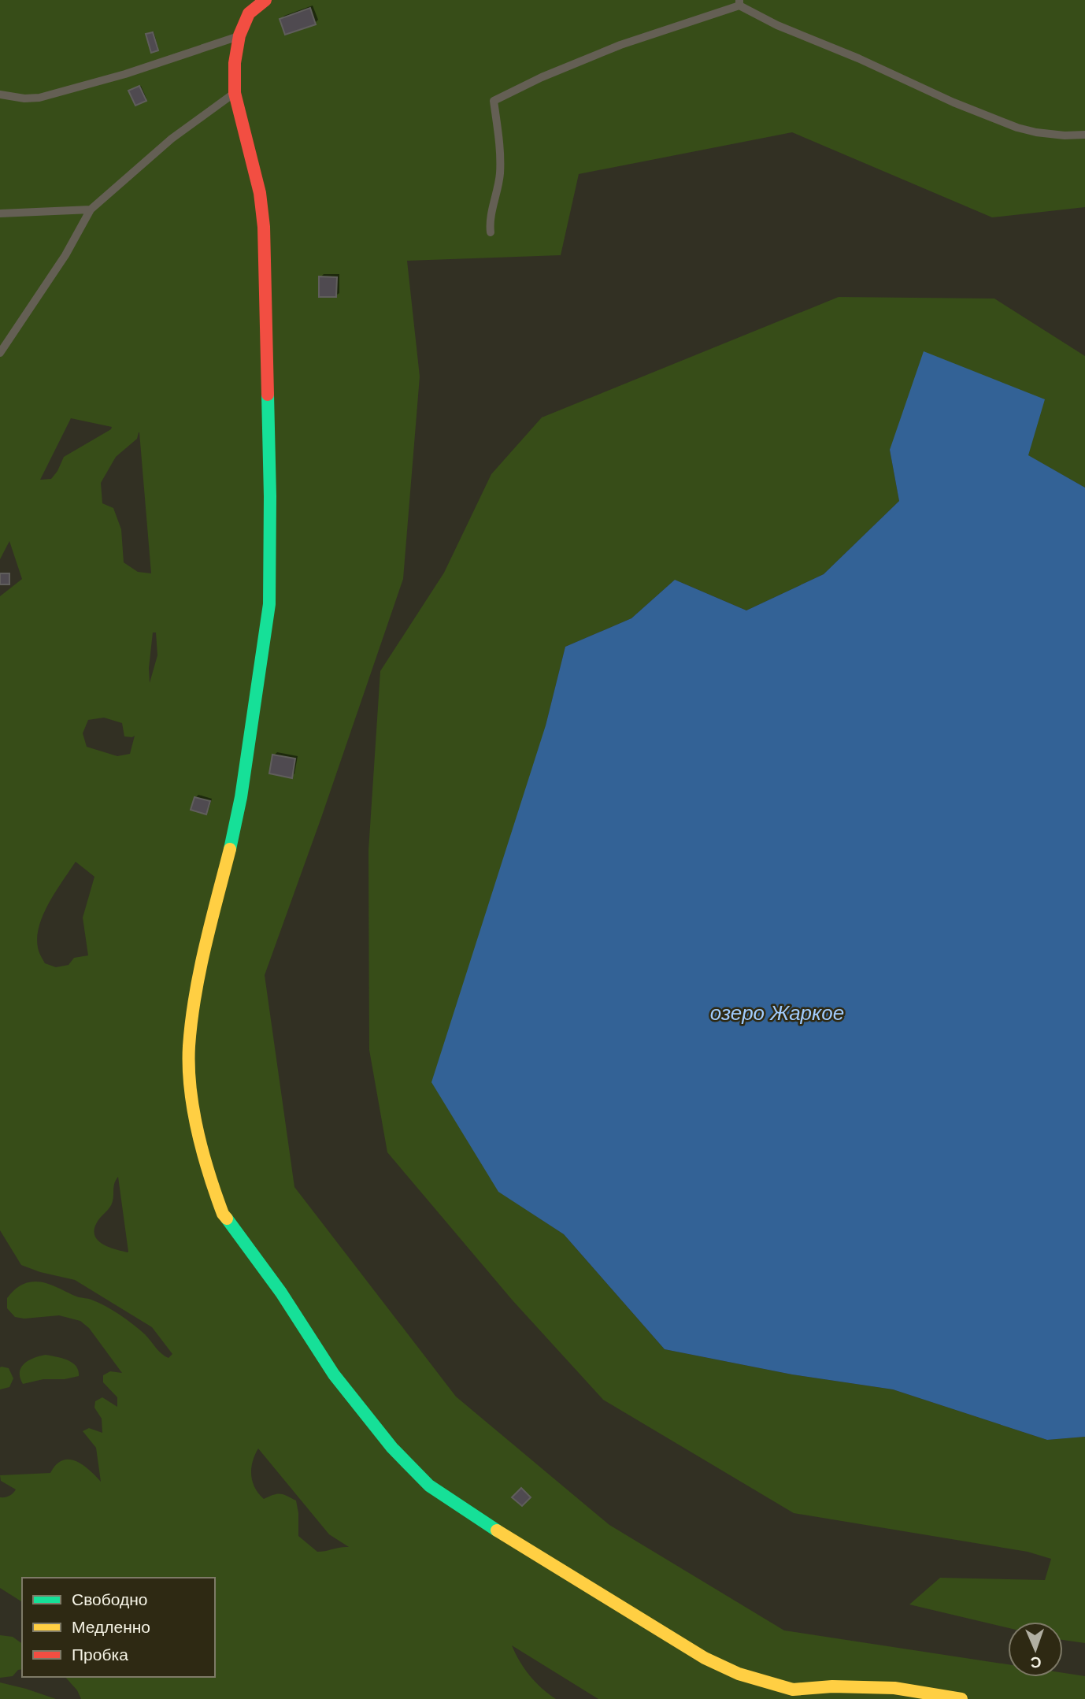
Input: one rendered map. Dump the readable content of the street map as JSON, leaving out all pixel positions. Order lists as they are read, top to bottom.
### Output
{
  "water": ["озеро Жаркое"],
  "legend": ["Свободно", "Медленно", "Пробка"],
  "north": "bottom"
}
